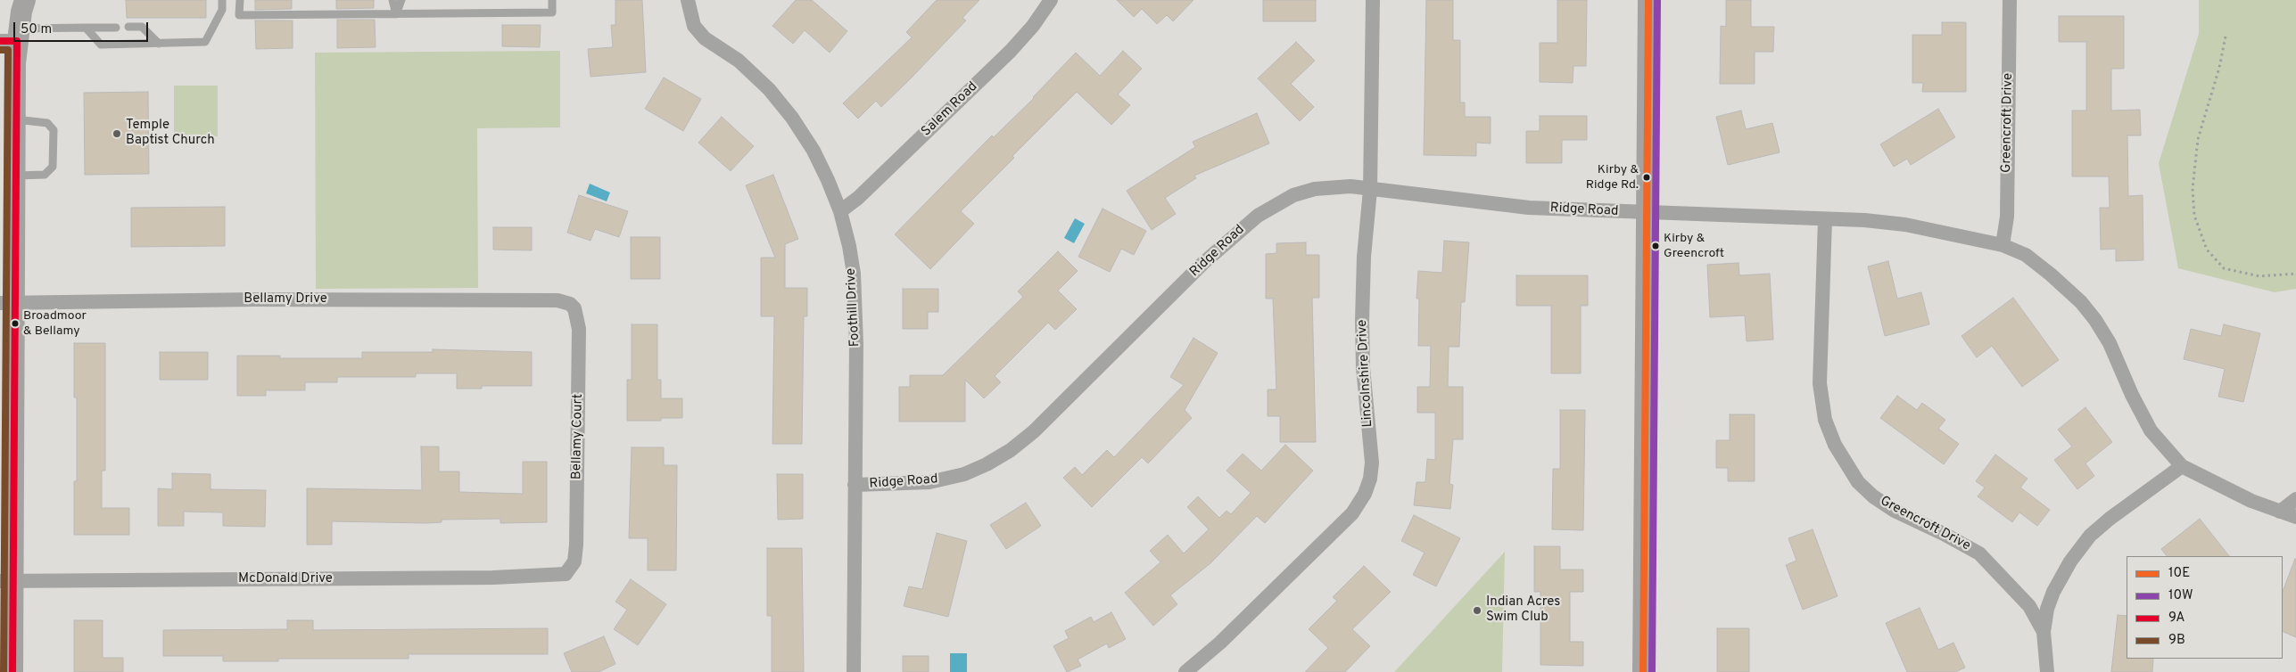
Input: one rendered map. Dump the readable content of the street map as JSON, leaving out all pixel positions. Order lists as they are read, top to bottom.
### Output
{
  "streets": {
    "street": [
      "Salem Road",
      "Greencroft Drive",
      "Ridge Road",
      "Bellamy Drive",
      "Foothill Drive",
      "Lincolnshire Drive",
      "Bellamy Court",
      "McDonald Drive"
    ]
  },
  "crossings": [
    ["Salem Road", "Foothill Drive"],
    ["Ridge Road", "Foothill Drive"],
    ["Ridge Road", "Lincolnshire Drive"],
    ["Bellamy Drive", "Bellamy Court"],
    ["Bellamy Court", "McDonald Drive"]
  ],
  "places": [
    "Temple Baptist Church",
    "Kirby & Ridge Rd.",
    "Kirby & Greencroft",
    "Broadmoor & Bellamy",
    "Indian Acres Swim Club"
  ],
  "lines": [
    "transit line 10E",
    "transit line 10W",
    "transit line 9A",
    "transit line 9B"
  ],
  "legend": [
    "10E",
    "10W",
    "9A",
    "9B"
  ],
  "scale_bar": "50 m"
}
